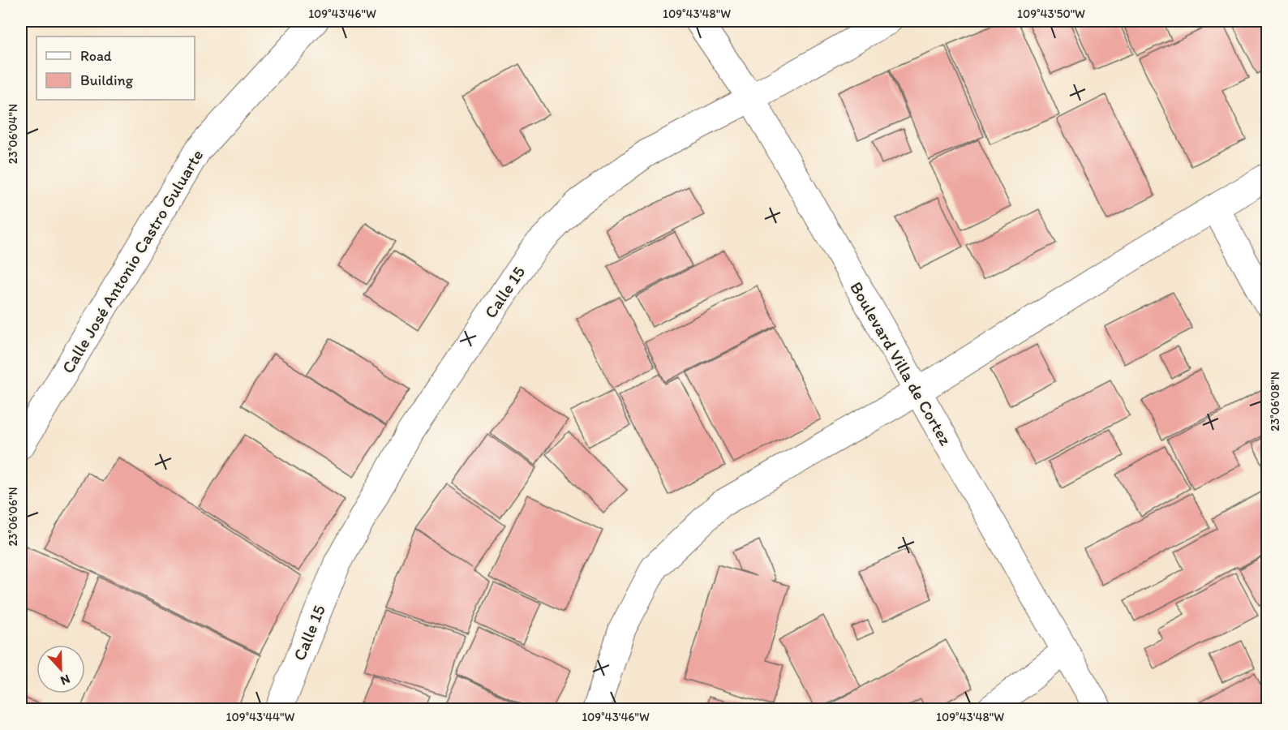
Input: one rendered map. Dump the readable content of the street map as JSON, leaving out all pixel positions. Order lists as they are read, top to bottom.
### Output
{
  "streets": {
    "street": ["Calle José Antonio Castro Guluarte", "Calle 15", "Boulevard Villa de Cortez"]
  },
  "crossings": [
    ["Calle 15", "Boulevard Villa de Cortez"]
  ],
  "legend": ["Road", "Building"],
  "north": "bottom",
  "coordinates": [
    "109°43'46\"W",
    "109°43'48\"W",
    "109°43'50\"W",
    "23°06'04\"N",
    "23°06'08\"N",
    "23°06'06\"N",
    "109°43'44\"W"
  ]
}
